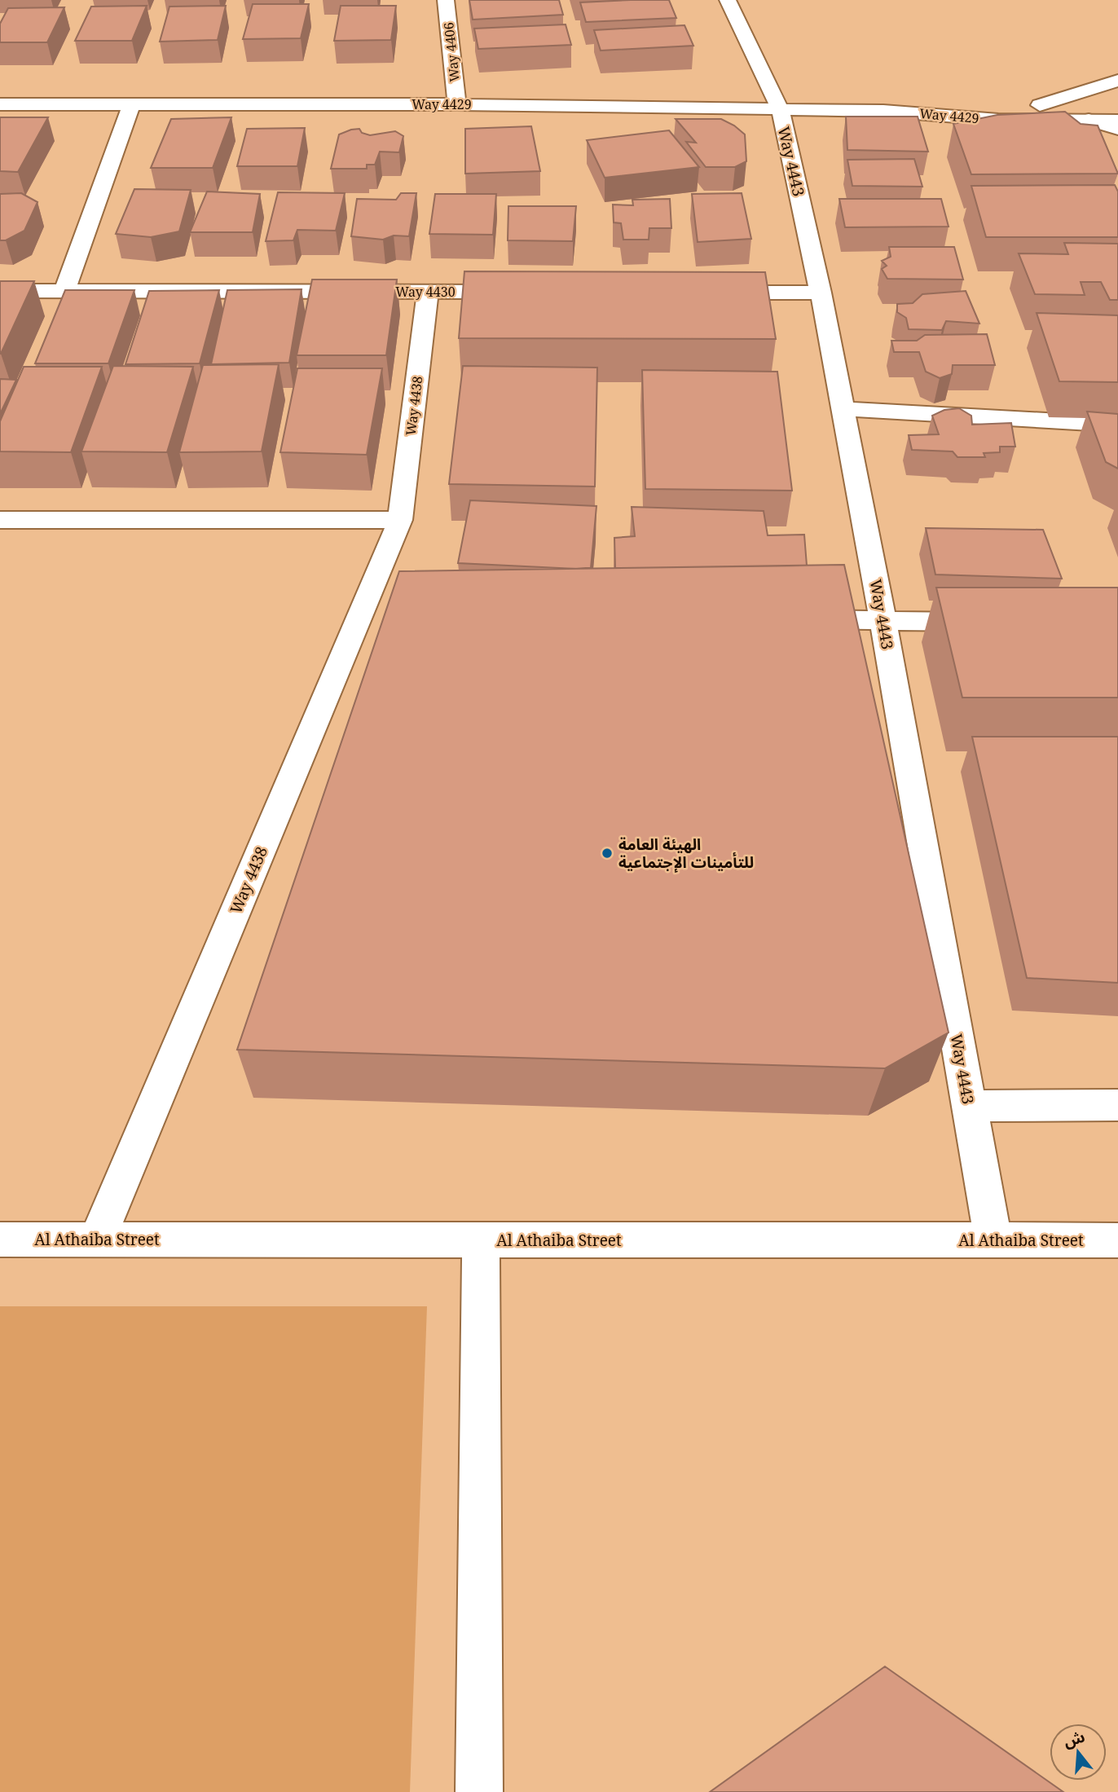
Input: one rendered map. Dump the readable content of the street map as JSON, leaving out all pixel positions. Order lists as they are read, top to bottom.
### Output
{
  "streets": {
    "street": [
      "Way 4406",
      "Way 4429",
      "Way 4443",
      "Way 4430",
      "Way 4438",
      "Al Athaiba Street"
    ]
  },
  "crossings": [
    ["Way 4406", "Way 4429"],
    ["Way 4429", "Way 4443"],
    ["Way 4443", "Al Athaiba Street"],
    ["Way 4430", "Way 4438"],
    ["Way 4438", "Al Athaiba Street"]
  ],
  "places": ["الهيئة العامة للتأمينات الإجتماعية"],
  "north": "top"
}
